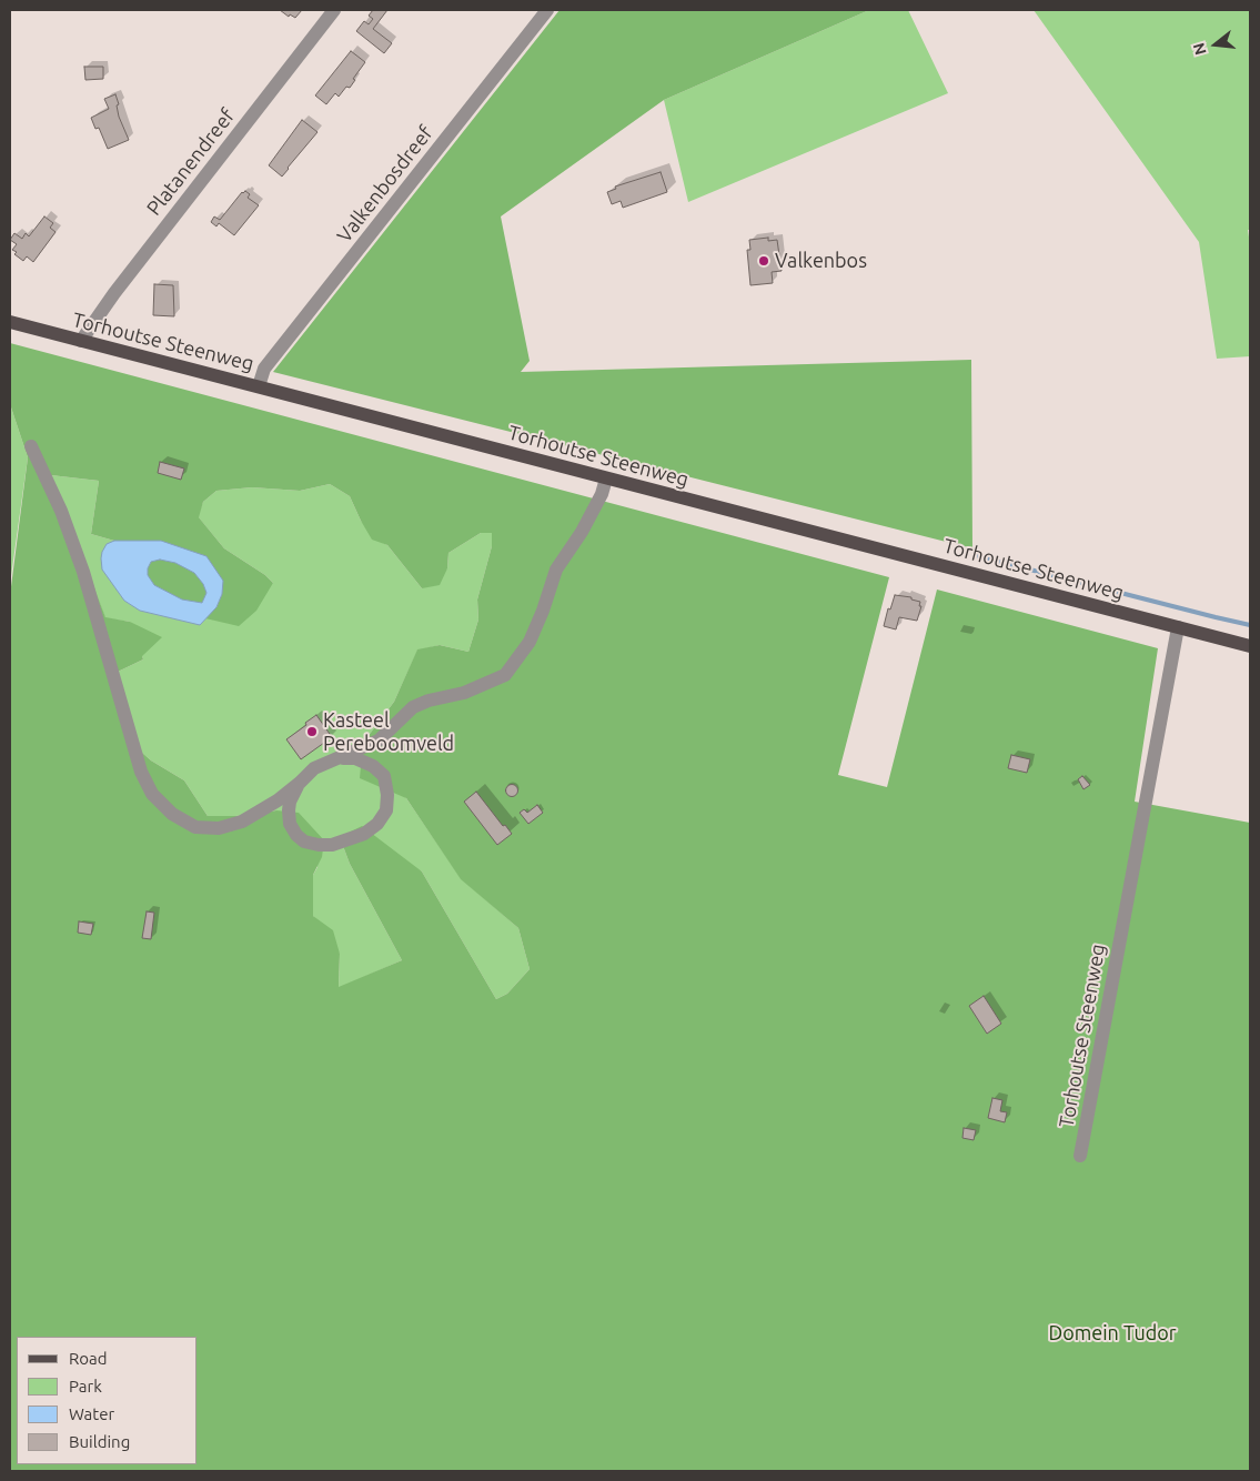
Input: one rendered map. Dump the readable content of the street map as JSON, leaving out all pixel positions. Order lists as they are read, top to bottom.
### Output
{
  "streets": {
    "main road": ["Torhoutse Steenweg"],
    "street": ["Platanendreef", "Valkenbosdreef"]
  },
  "crossings": [
    ["Platanendreef", "Torhoutse Steenweg"],
    ["Valkenbosdreef", "Torhoutse Steenweg"]
  ],
  "parks": ["Domein Tudor"],
  "places": ["Valkenbos", "Kasteel Pereboomveld"],
  "legend": [
    "Road",
    "Park",
    "Water",
    "Building"
  ],
  "north": "left"
}
